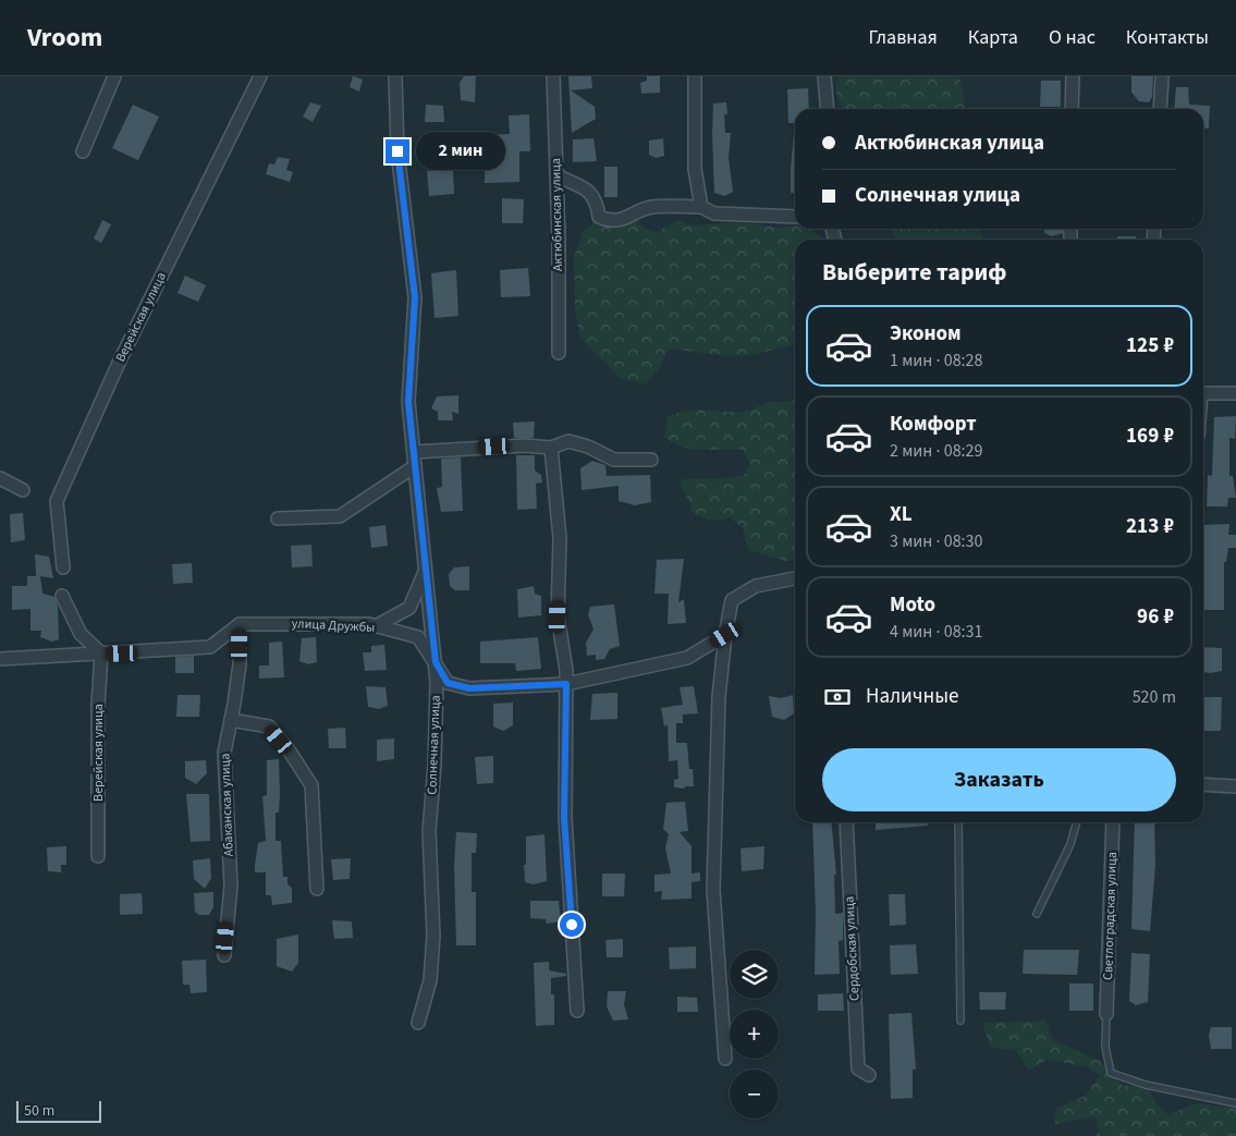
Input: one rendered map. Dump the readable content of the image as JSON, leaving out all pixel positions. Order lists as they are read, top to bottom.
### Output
{
  "streets": {
    "street": [
      "Актюбинская улица",
      "Верейская улица",
      "улица Дружбы",
      "Солнечная улица",
      "Абаканская улица",
      "Светлоградская улица",
      "Сердобская улица"
    ]
  },
  "crossings": [
    ["улица Дружбы", "Солнечная улица"],
    ["улица Дружбы", "Абаканская улица"]
  ],
  "scale_bar": "50 m",
  "page": {
    "header": "Vroom",
    "nav": [
      "Главная",
      "Карта",
      "О нас",
      "Контакты"
    ],
    "banner": ["Актюбинская улица", "Солнечная улица"],
    "bubble": "2 мин",
    "heading": "Выберите тариф",
    "list": [
      {
        "name": "Эконом",
        "note": "1 мин · 08:28",
        "value": "125 ₽"
      },
      {
        "name": "Комфорт",
        "note": "2 мин · 08:29",
        "value": "169 ₽"
      },
      {
        "name": "XL",
        "note": "3 мин · 08:30",
        "value": "213 ₽"
      },
      {
        "name": "Moto",
        "note": "4 мин · 08:31",
        "value": "96 ₽"
      }
    ],
    "pay": ["Наличные", "520 m"],
    "buttons": "Заказать",
    "map_buttons": ["+", "−"],
    "scale": "50 m"
  }
}
